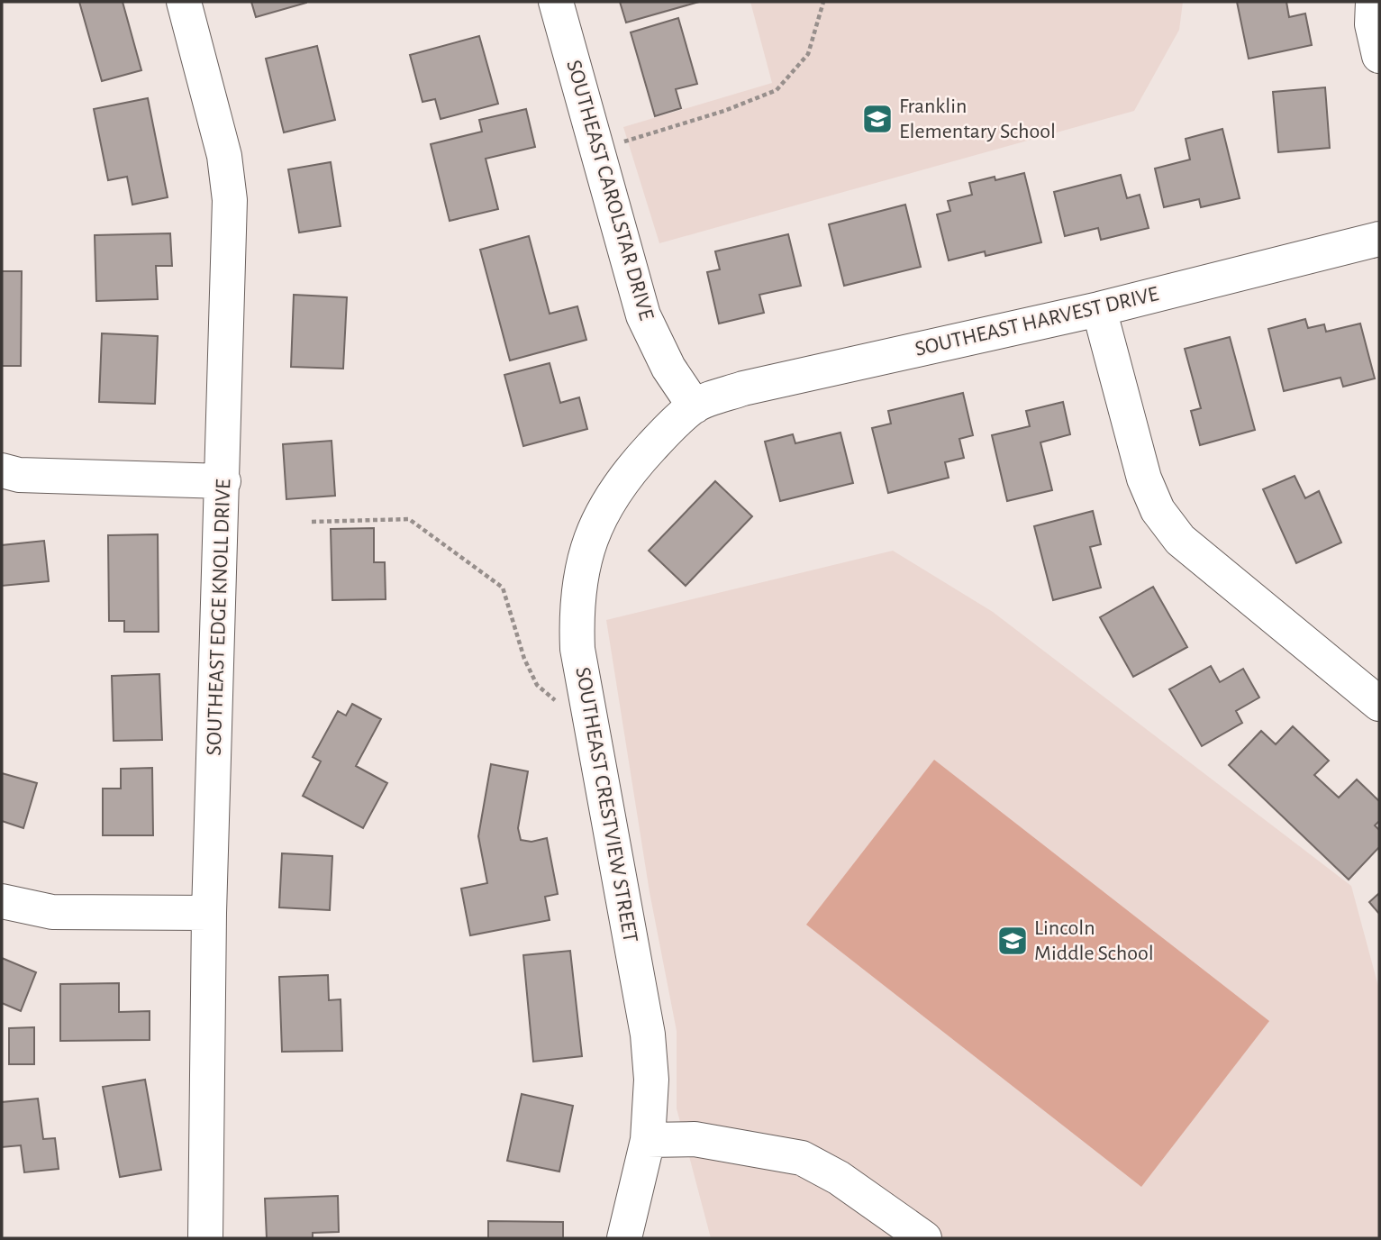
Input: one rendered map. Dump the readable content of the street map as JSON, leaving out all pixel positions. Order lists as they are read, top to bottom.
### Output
{
  "streets": {
    "street": [
      "SOUTHEAST CAROLSTAR DRIVE",
      "SOUTHEAST HARVEST DRIVE",
      "SOUTHEAST EDGE KNOLL DRIVE",
      "SOUTHEAST CRESTVIEW STREET"
    ]
  },
  "crossings": [
    ["SOUTHEAST CAROLSTAR DRIVE", "SOUTHEAST HARVEST DRIVE"],
    ["SOUTHEAST CAROLSTAR DRIVE", "SOUTHEAST CRESTVIEW STREET"],
    ["SOUTHEAST HARVEST DRIVE", "SOUTHEAST CRESTVIEW STREET"]
  ],
  "places": {
    "school or university": ["Franklin Elementary School", "Lincoln Middle School"]
  }
}
